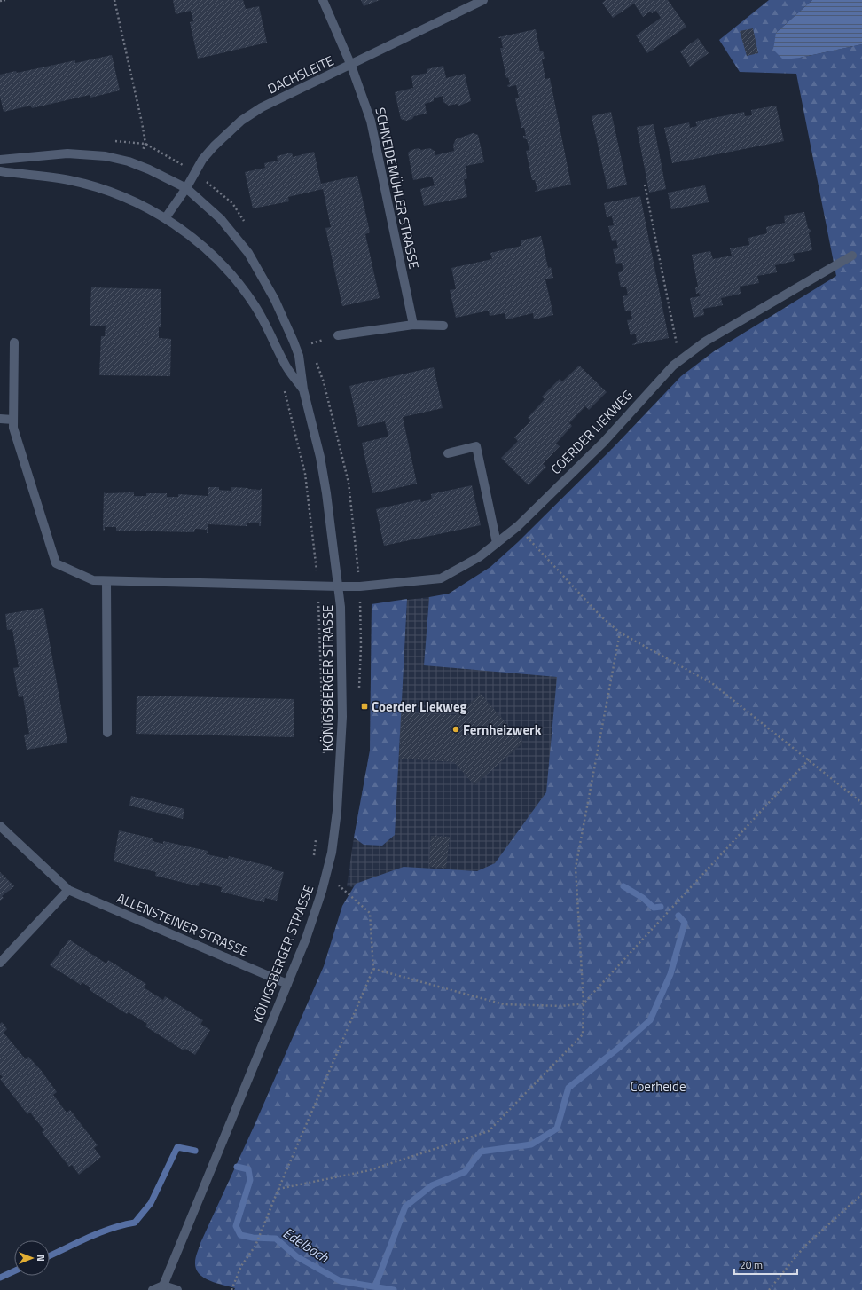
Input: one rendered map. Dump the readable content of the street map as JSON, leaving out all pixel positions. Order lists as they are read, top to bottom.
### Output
{
  "streets": {
    "street": [
      "DACHSLEITE",
      "SCHNEIDEMÜHLER STRASSE",
      "COERDER LIEKWEG",
      "KÖNIGSBERGER STRASSE",
      "ALLENSTEINER STRASSE"
    ]
  },
  "crossings": [
    ["DACHSLEITE", "SCHNEIDEMÜHLER STRASSE"],
    ["DACHSLEITE", "KÖNIGSBERGER STRASSE"],
    ["COERDER LIEKWEG", "KÖNIGSBERGER STRASSE"],
    ["KÖNIGSBERGER STRASSE", "ALLENSTEINER STRASSE"]
  ],
  "water": ["Edelbach"],
  "parks": ["Coerheide"],
  "places": {
    "transit": ["Coerder Liekweg"],
    "other": ["Fernheizwerk"]
  },
  "scale_bar": "20 m",
  "north": "right"
}
